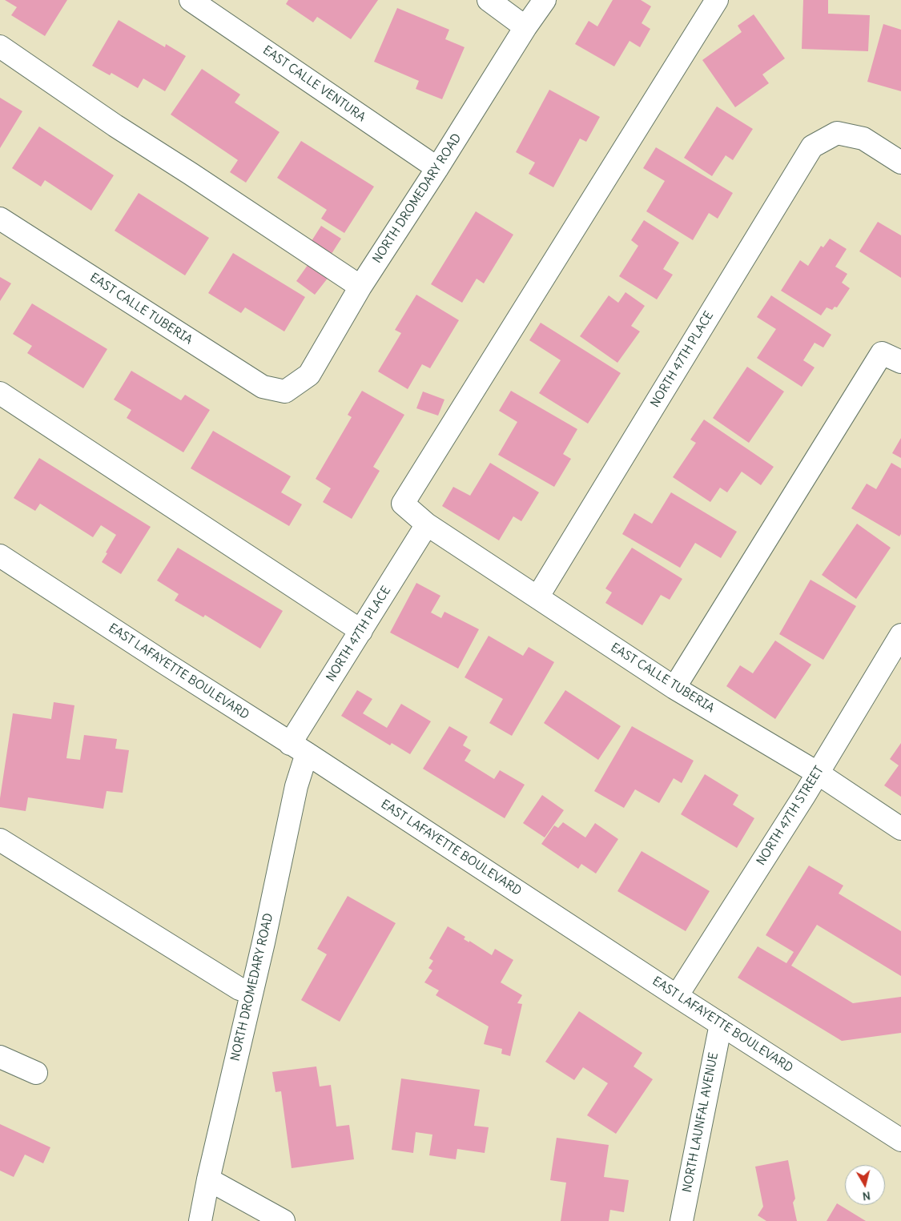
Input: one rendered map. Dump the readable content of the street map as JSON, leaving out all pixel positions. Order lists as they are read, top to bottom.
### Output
{
  "streets": {
    "street": [
      "EAST CALLE VENTURA",
      "NORTH DROMEDARY ROAD",
      "EAST CALLE TUBERIA",
      "NORTH 47TH PLACE",
      "EAST LAFAYETTE BOULEVARD",
      "NORTH 47TH STREET",
      "NORTH LAUNFAL AVENUE"
    ]
  },
  "crossings": [
    ["EAST CALLE VENTURA", "NORTH DROMEDARY ROAD"],
    ["NORTH DROMEDARY ROAD", "EAST CALLE TUBERIA"],
    ["NORTH DROMEDARY ROAD", "NORTH 47TH PLACE"],
    ["NORTH DROMEDARY ROAD", "EAST LAFAYETTE BOULEVARD"],
    ["EAST CALLE TUBERIA", "NORTH 47TH PLACE"],
    ["EAST CALLE TUBERIA", "NORTH 47TH STREET"],
    ["NORTH 47TH PLACE", "EAST LAFAYETTE BOULEVARD"],
    ["EAST LAFAYETTE BOULEVARD", "NORTH 47TH STREET"],
    ["EAST LAFAYETTE BOULEVARD", "NORTH LAUNFAL AVENUE"]
  ],
  "north": "bottom"
}
